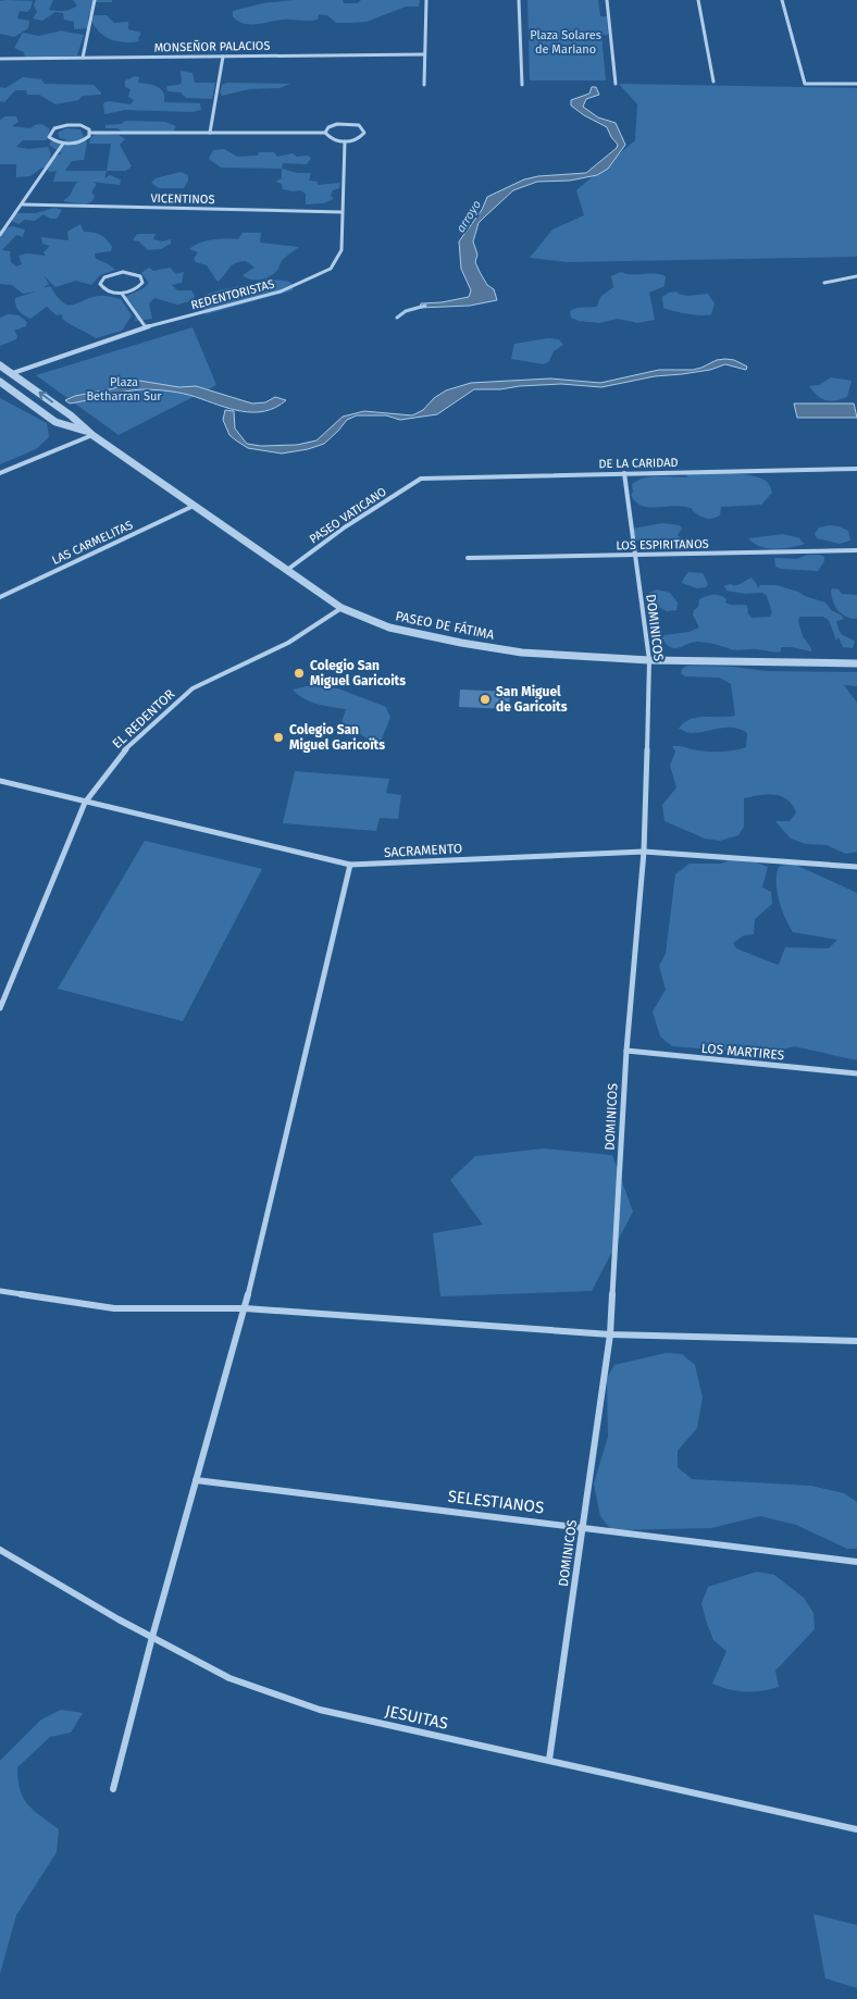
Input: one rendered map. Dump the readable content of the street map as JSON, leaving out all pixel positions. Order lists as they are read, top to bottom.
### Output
{
  "streets": {
    "street": [
      "MONSEÑOR PALACIOS",
      "VICENTINOS",
      "REDENTORISTAS",
      "DE LA CARIDAD",
      "PASEO VATICANO",
      "LAS CARMELITAS",
      "LOS ESPIRITANOS",
      "PASEO DE FÁTIMA",
      "DOMINICOS",
      "EL REDENTOR",
      "SACRAMENTO",
      "LOS MARTIRES",
      "SELESTIANOS",
      "JESUITAS"
    ]
  },
  "crossings": [
    ["VICENTINOS", "REDENTORISTAS"],
    ["REDENTORISTAS", "PASEO DE FÁTIMA"],
    ["DE LA CARIDAD", "PASEO VATICANO"],
    ["DE LA CARIDAD", "DOMINICOS"],
    ["PASEO VATICANO", "PASEO DE FÁTIMA"],
    ["LAS CARMELITAS", "PASEO DE FÁTIMA"],
    ["LOS ESPIRITANOS", "DOMINICOS"],
    ["PASEO DE FÁTIMA", "DOMINICOS"],
    ["PASEO DE FÁTIMA", "EL REDENTOR"],
    ["DOMINICOS", "SACRAMENTO"],
    ["DOMINICOS", "LOS MARTIRES"],
    ["DOMINICOS", "SELESTIANOS"],
    ["DOMINICOS", "JESUITAS"],
    ["EL REDENTOR", "SACRAMENTO"]
  ],
  "water": ["arroyo"],
  "parks": ["Plaza Solares de Mariano", "Plaza Betharran Sur"],
  "places": ["Colegio San Miguel Garicoits", "San Miguel de Garicoits", "Colegio San Miguel Garicoïts"]
}
